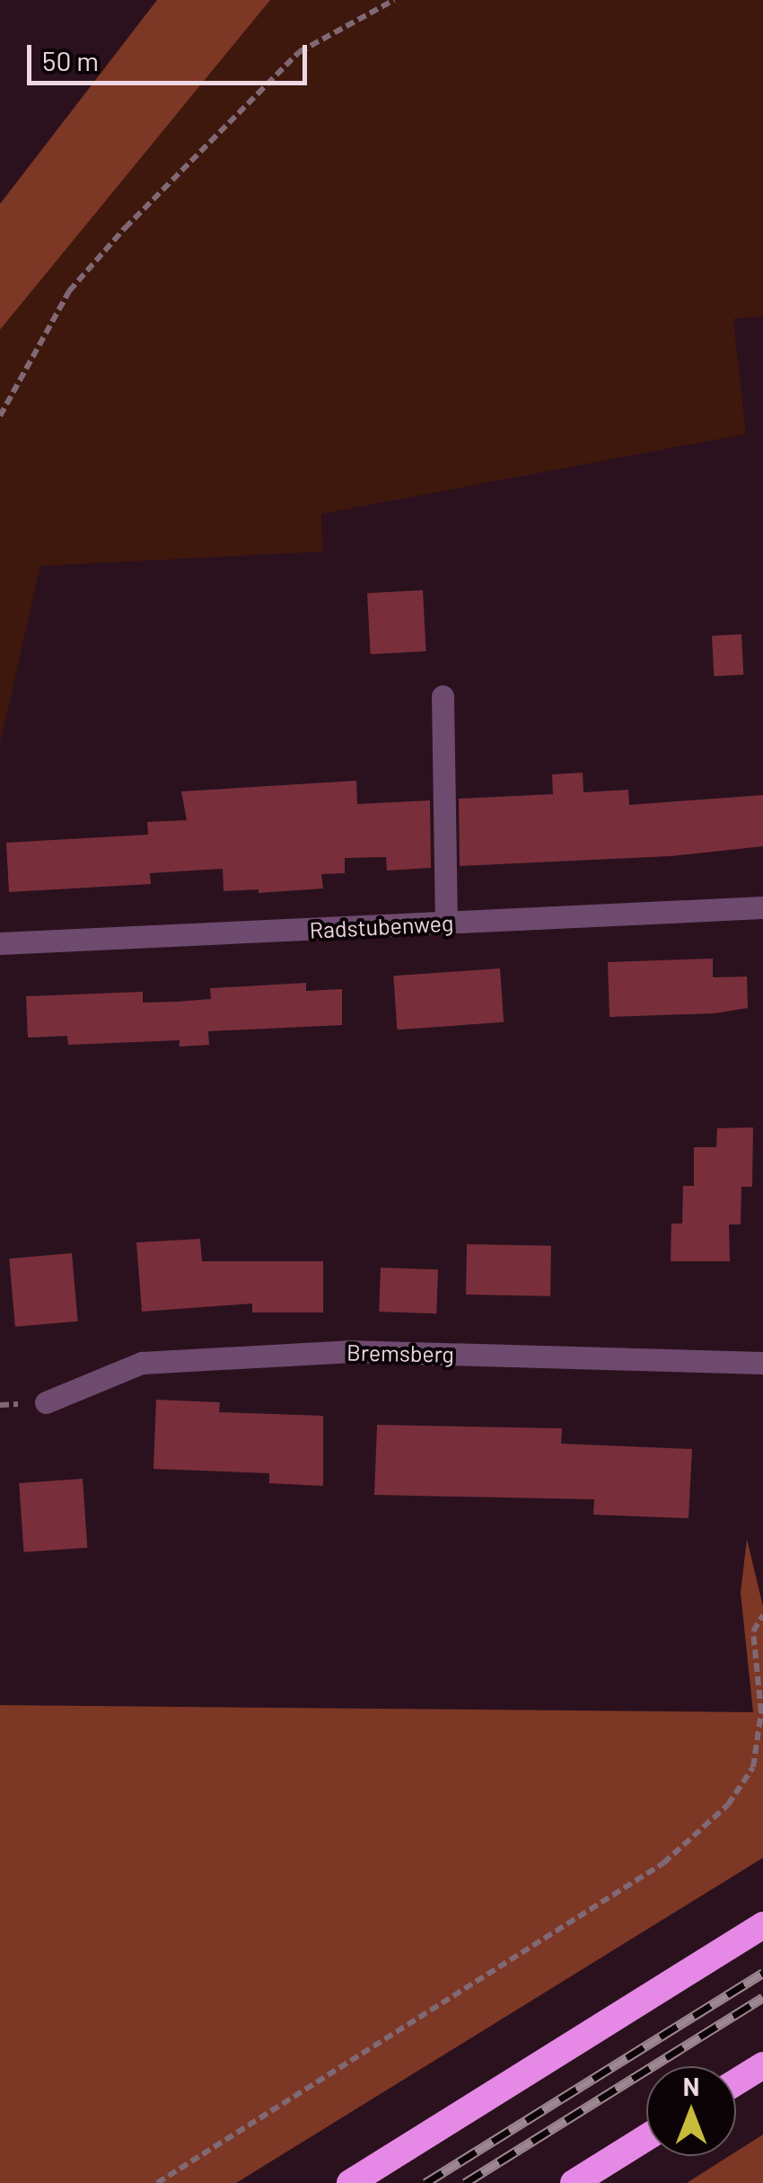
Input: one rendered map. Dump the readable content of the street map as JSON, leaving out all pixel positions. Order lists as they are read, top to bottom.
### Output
{
  "streets": {
    "street": ["Radstubenweg", "Bremsberg"]
  },
  "scale_bar": "50 m",
  "north": "top"
}
